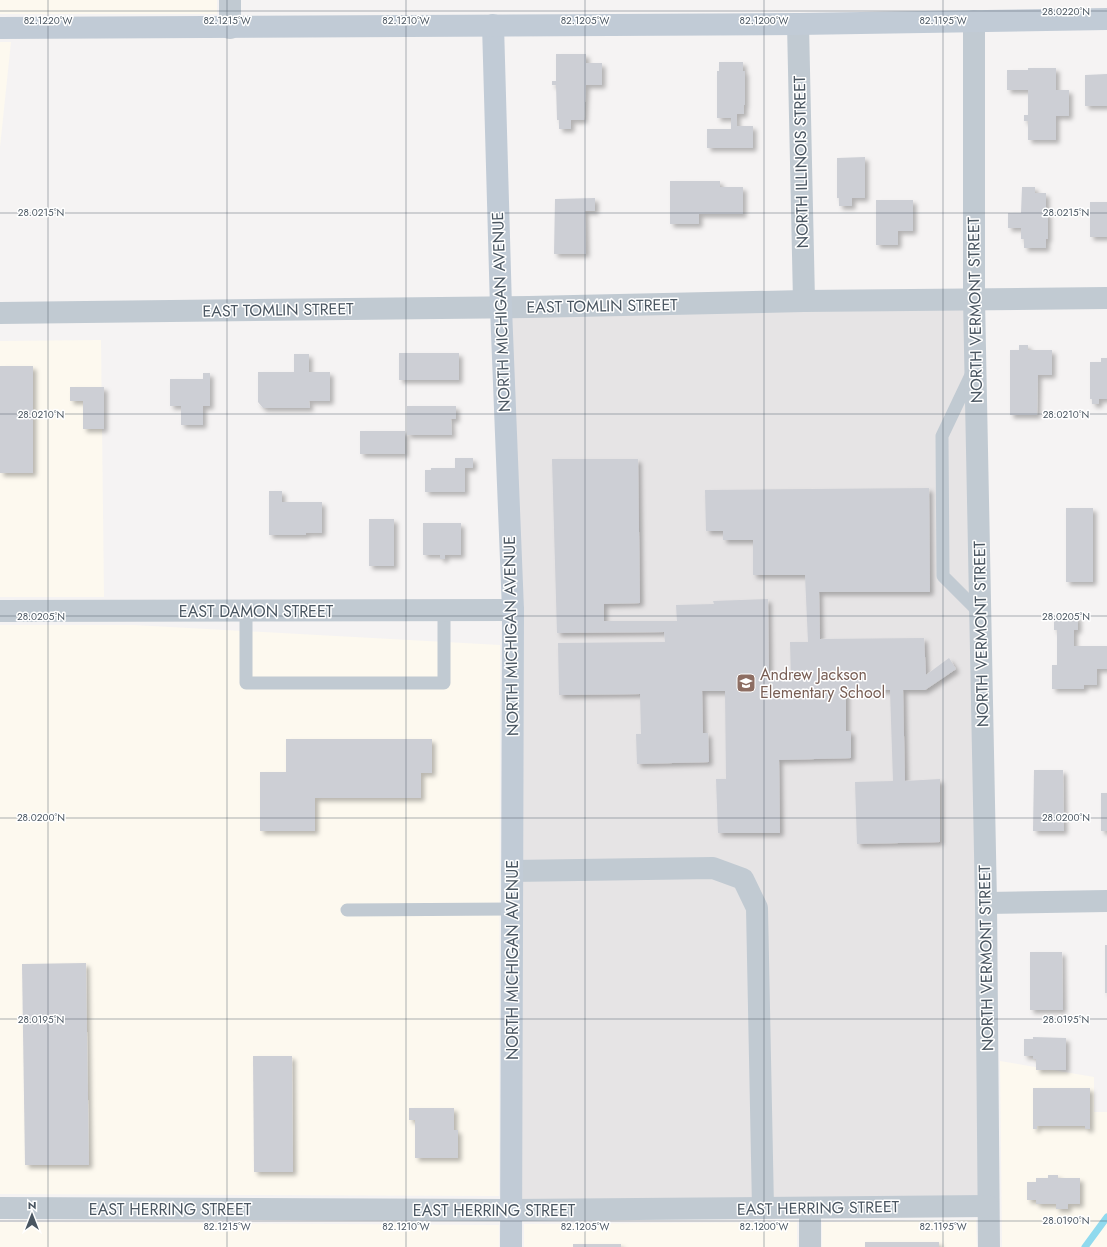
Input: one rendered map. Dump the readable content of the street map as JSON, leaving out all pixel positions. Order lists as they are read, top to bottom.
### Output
{
  "streets": {
    "street": [
      "NORTH ILLINOIS STREET",
      "EAST TOMLIN STREET",
      "NORTH VERMONT STREET",
      "NORTH MICHIGAN AVENUE",
      "EAST DAMON STREET",
      "EAST HERRING STREET"
    ]
  },
  "crossings": [
    ["NORTH ILLINOIS STREET", "EAST TOMLIN STREET"],
    ["EAST TOMLIN STREET", "NORTH VERMONT STREET"],
    ["EAST TOMLIN STREET", "NORTH MICHIGAN AVENUE"],
    ["NORTH VERMONT STREET", "EAST HERRING STREET"],
    ["NORTH MICHIGAN AVENUE", "EAST DAMON STREET"],
    ["NORTH MICHIGAN AVENUE", "EAST HERRING STREET"]
  ],
  "places": {
    "school or university": ["Andrew Jackson Elementary School"]
  },
  "north": "top",
  "coordinates": [
    "28.0220°N",
    "82.1220°W",
    "82.1215°W",
    "82.1210°W",
    "82.1205°W",
    "82.1200°W",
    "82.1195°W",
    "28.0215°N",
    "28.0210°N",
    "28.0205°N",
    "28.0200°N",
    "28.0195°N",
    "28.0190°N"
  ]
}
